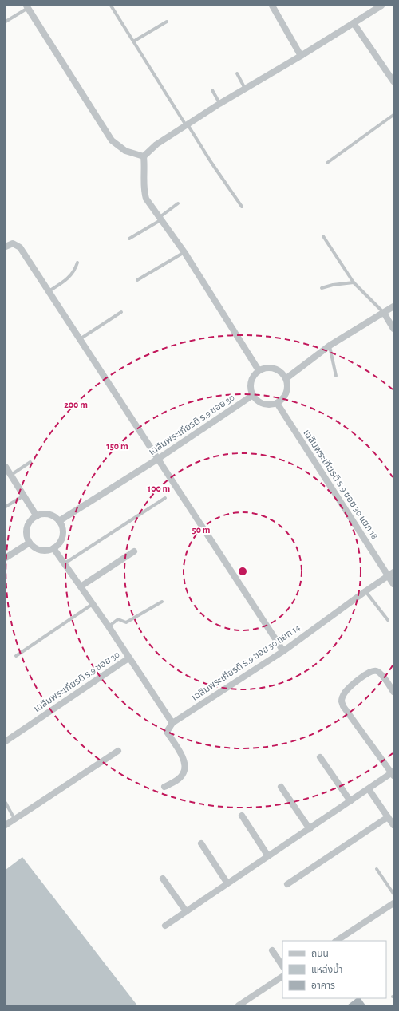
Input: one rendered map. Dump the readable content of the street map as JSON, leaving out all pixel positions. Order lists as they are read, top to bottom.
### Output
{
  "streets": {
    "street": ["เฉลิมพระเกียรติ ร.9 ซอย 30", "เฉลิมพระเกียรติ ร.9 ซอย 30 แยก 18", "เฉลิมพระเกียรติ ร.9 ซอย 30 แยก 14"]
  },
  "crossings": [
    ["เฉลิมพระเกียรติ ร.9 ซอย 30", "เฉลิมพระเกียรติ ร.9 ซอย 30 แยก 18"],
    ["เฉลิมพระเกียรติ ร.9 ซอย 30 แยก 18", "เฉลิมพระเกียรติ ร.9 ซอย 30 แยก 14"]
  ],
  "legend": ["ถนน", "แหล่งน้ำ", "อาคาร"],
  "rings": [
    "200 m",
    "150 m",
    "100 m",
    "50 m"
  ]
}
